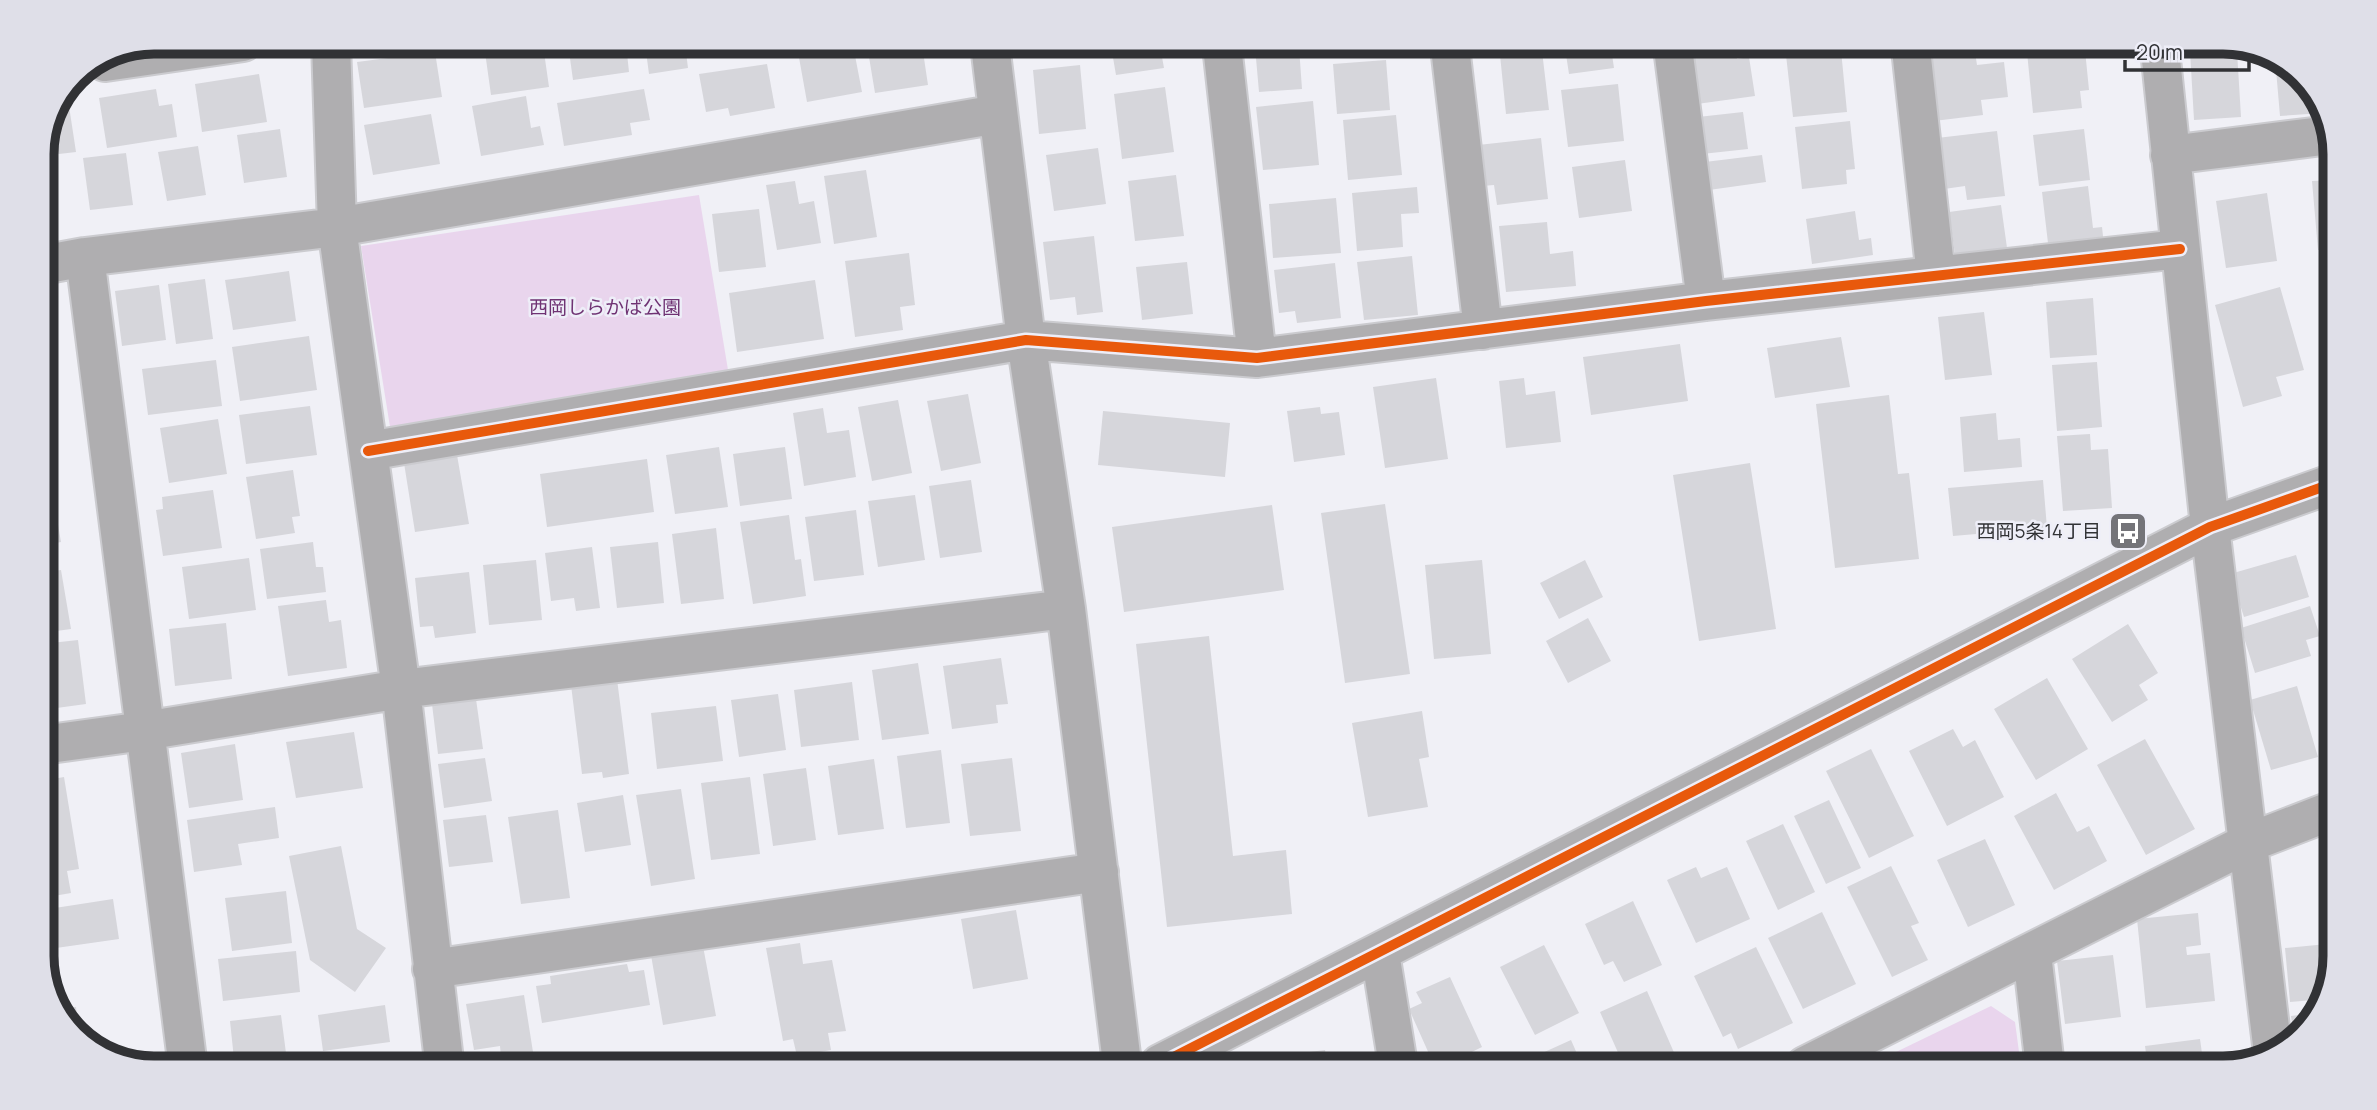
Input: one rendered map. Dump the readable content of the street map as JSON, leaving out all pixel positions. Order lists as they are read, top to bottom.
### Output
{
  "parks": ["西岡しらかば公園"],
  "places": {
    "bus stop": ["西岡5条14丁目"]
  },
  "scale_bar": "20 m"
}
